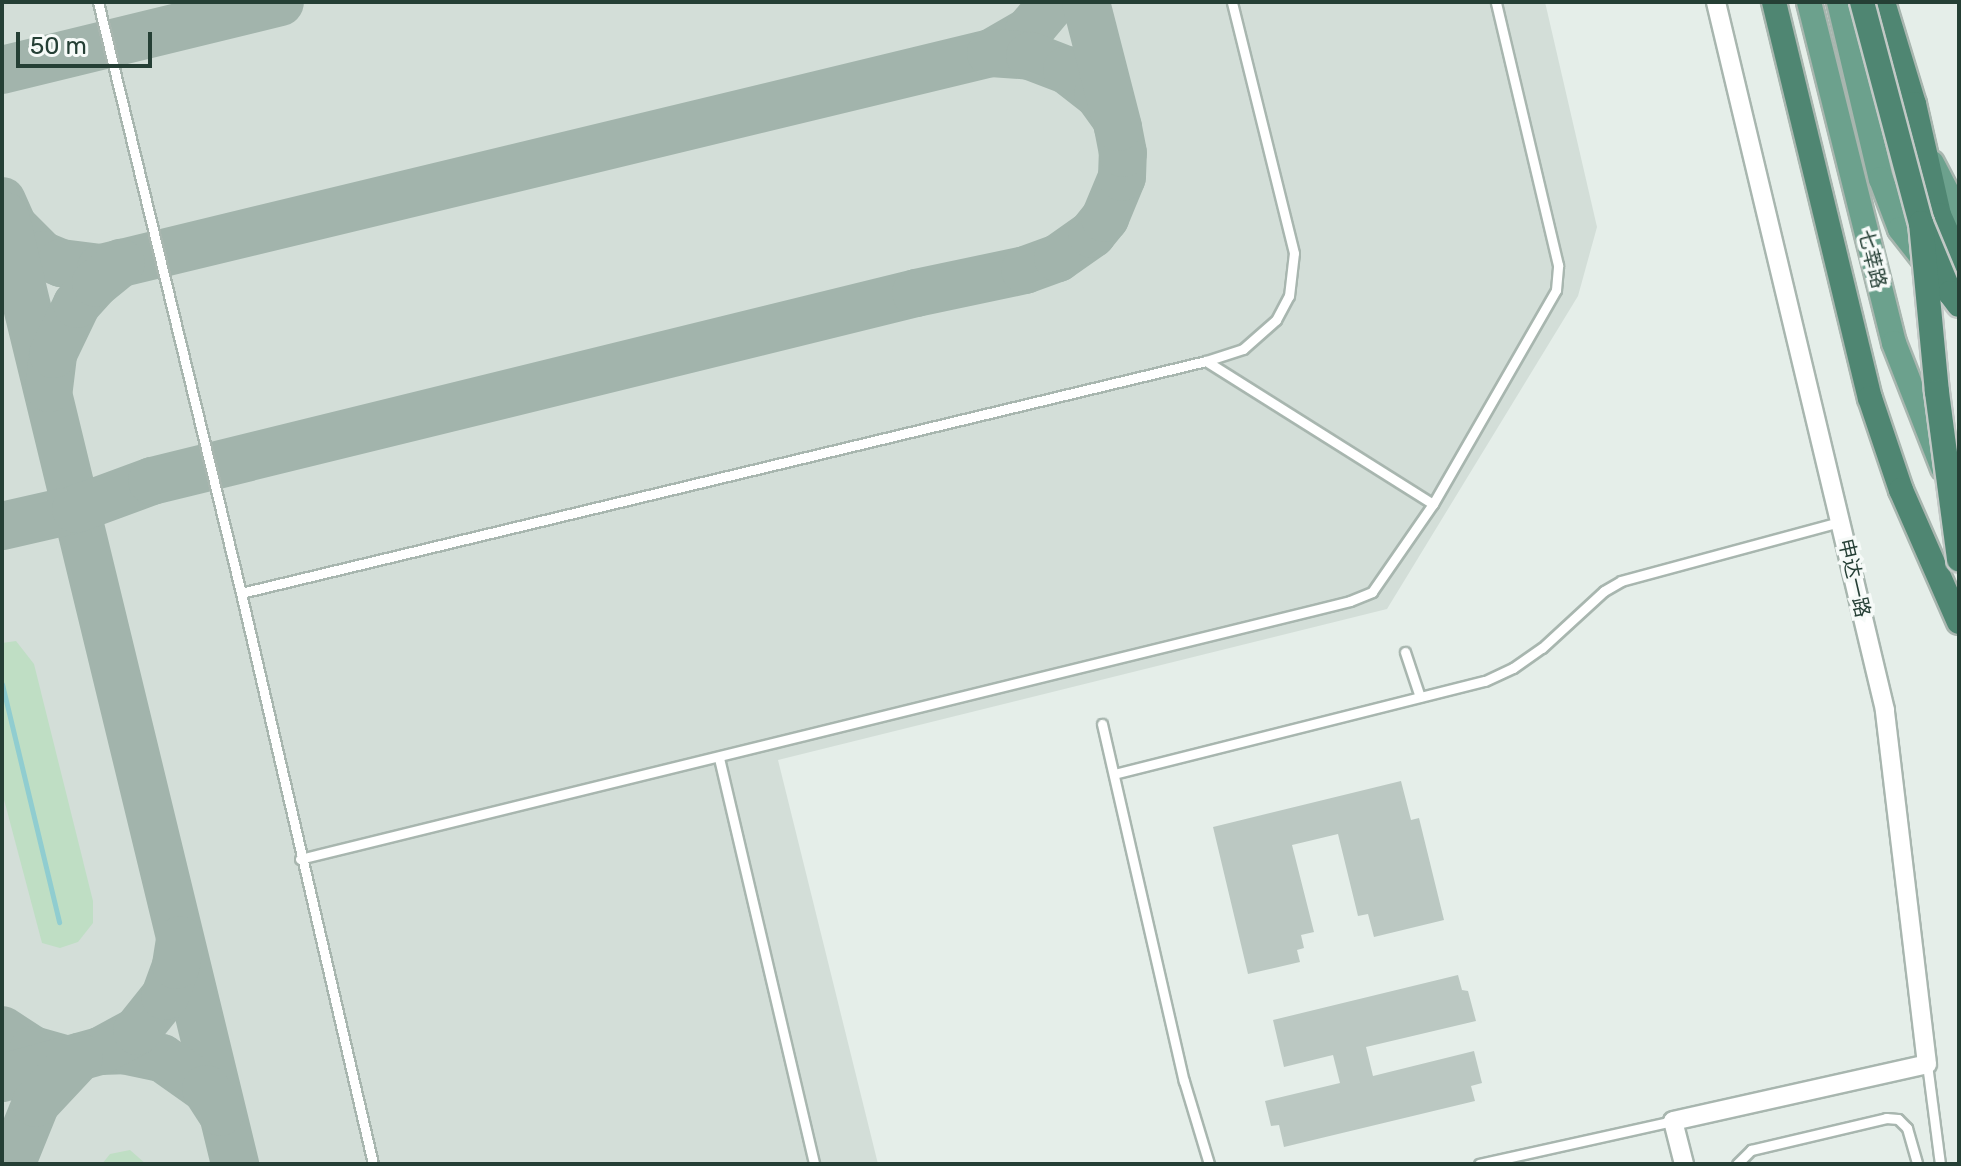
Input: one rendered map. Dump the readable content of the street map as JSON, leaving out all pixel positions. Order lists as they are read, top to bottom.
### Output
{
  "streets": {
    "main road": ["七莘路"],
    "street": ["申达一路"]
  },
  "scale_bar": "50 m"
}
